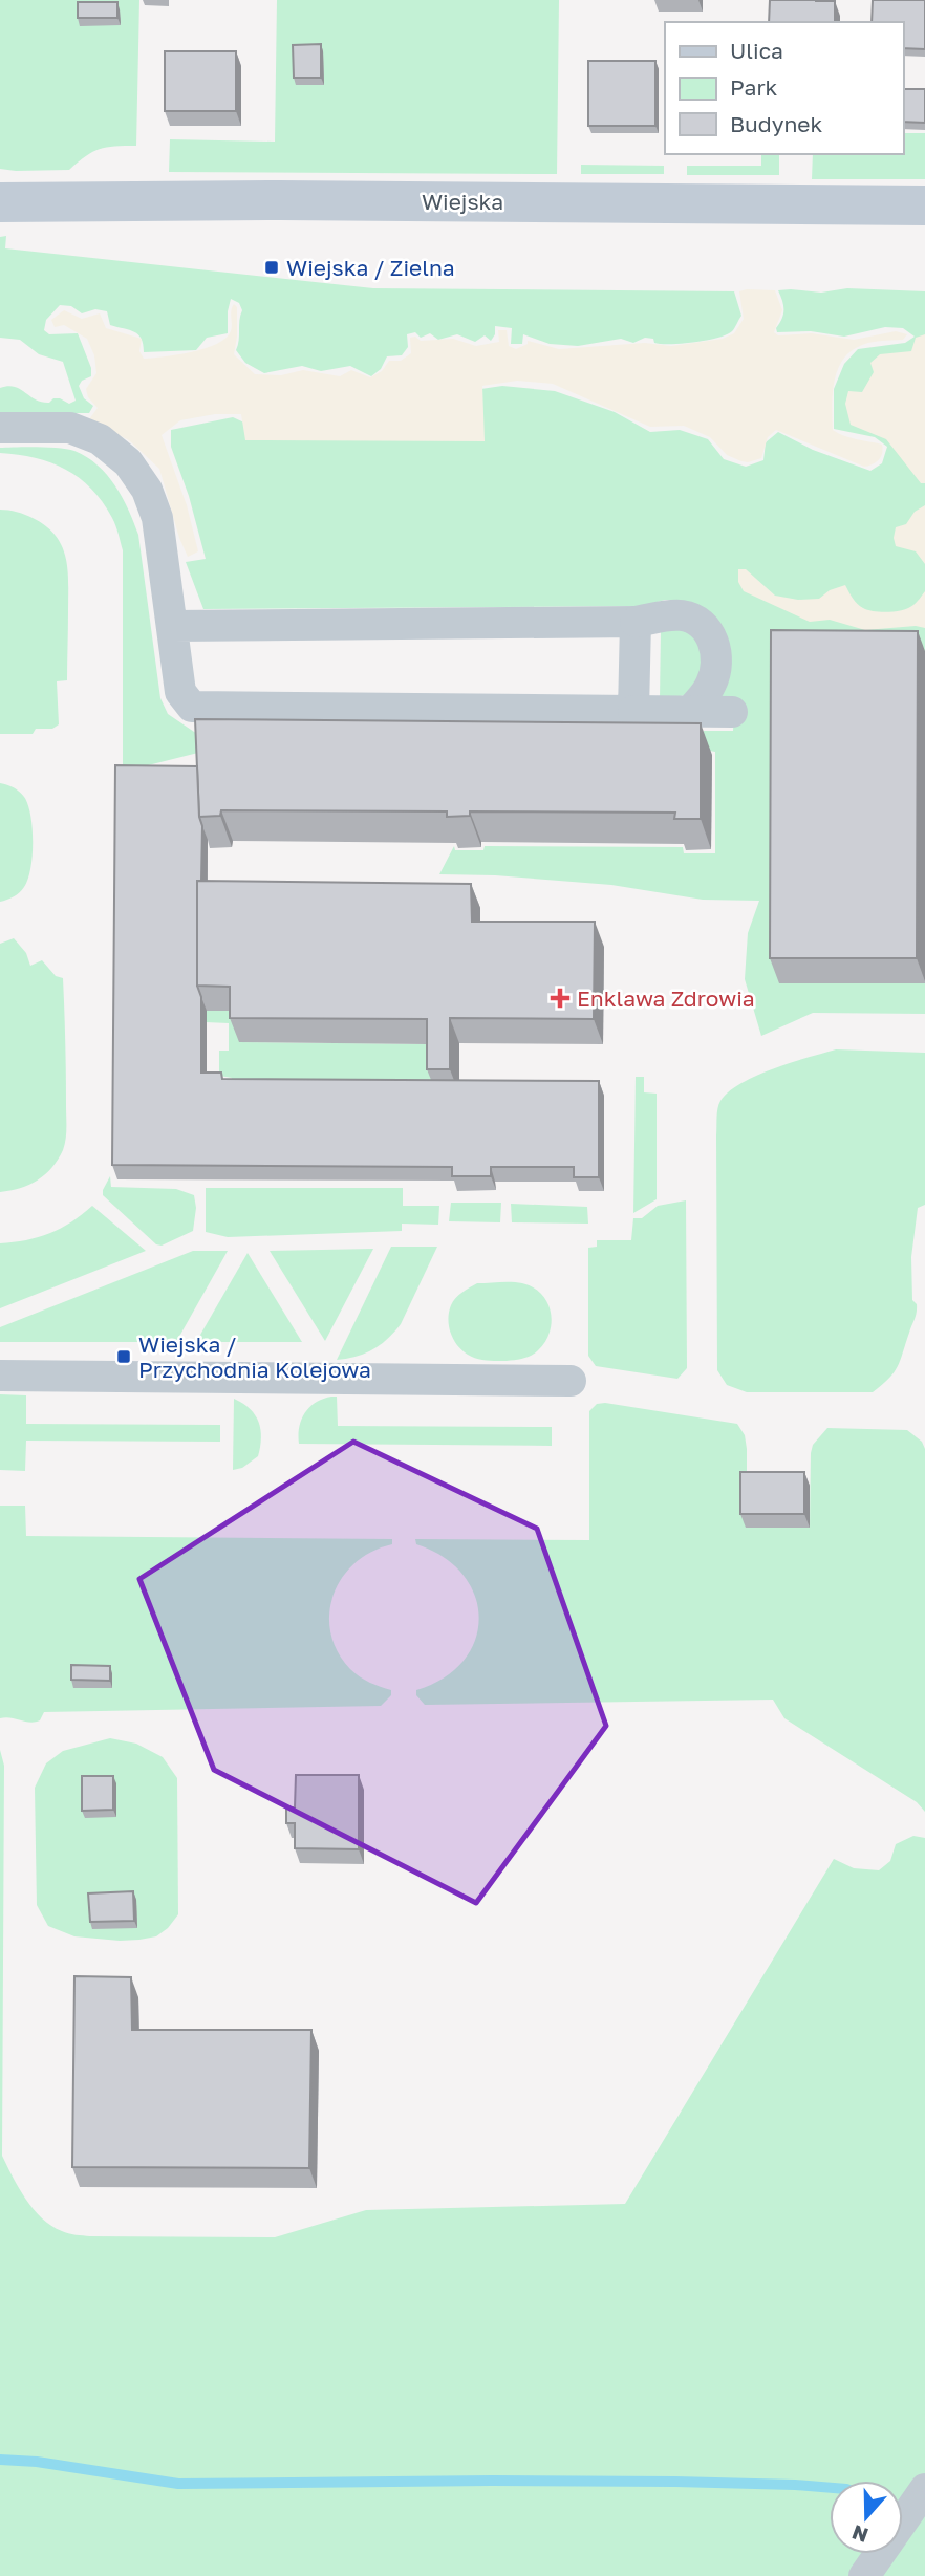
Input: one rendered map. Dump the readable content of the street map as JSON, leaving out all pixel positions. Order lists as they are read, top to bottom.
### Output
{
  "streets": {
    "street": ["Wiejska"]
  },
  "places": {
    "transit": ["Wiejska / Zielna", "Wiejska / Przychodnia Kolejowa"],
    "health": ["Enklawa Zdrowia"]
  },
  "legend": ["Ulica", "Park", "Budynek"],
  "north": "bottom"
}
